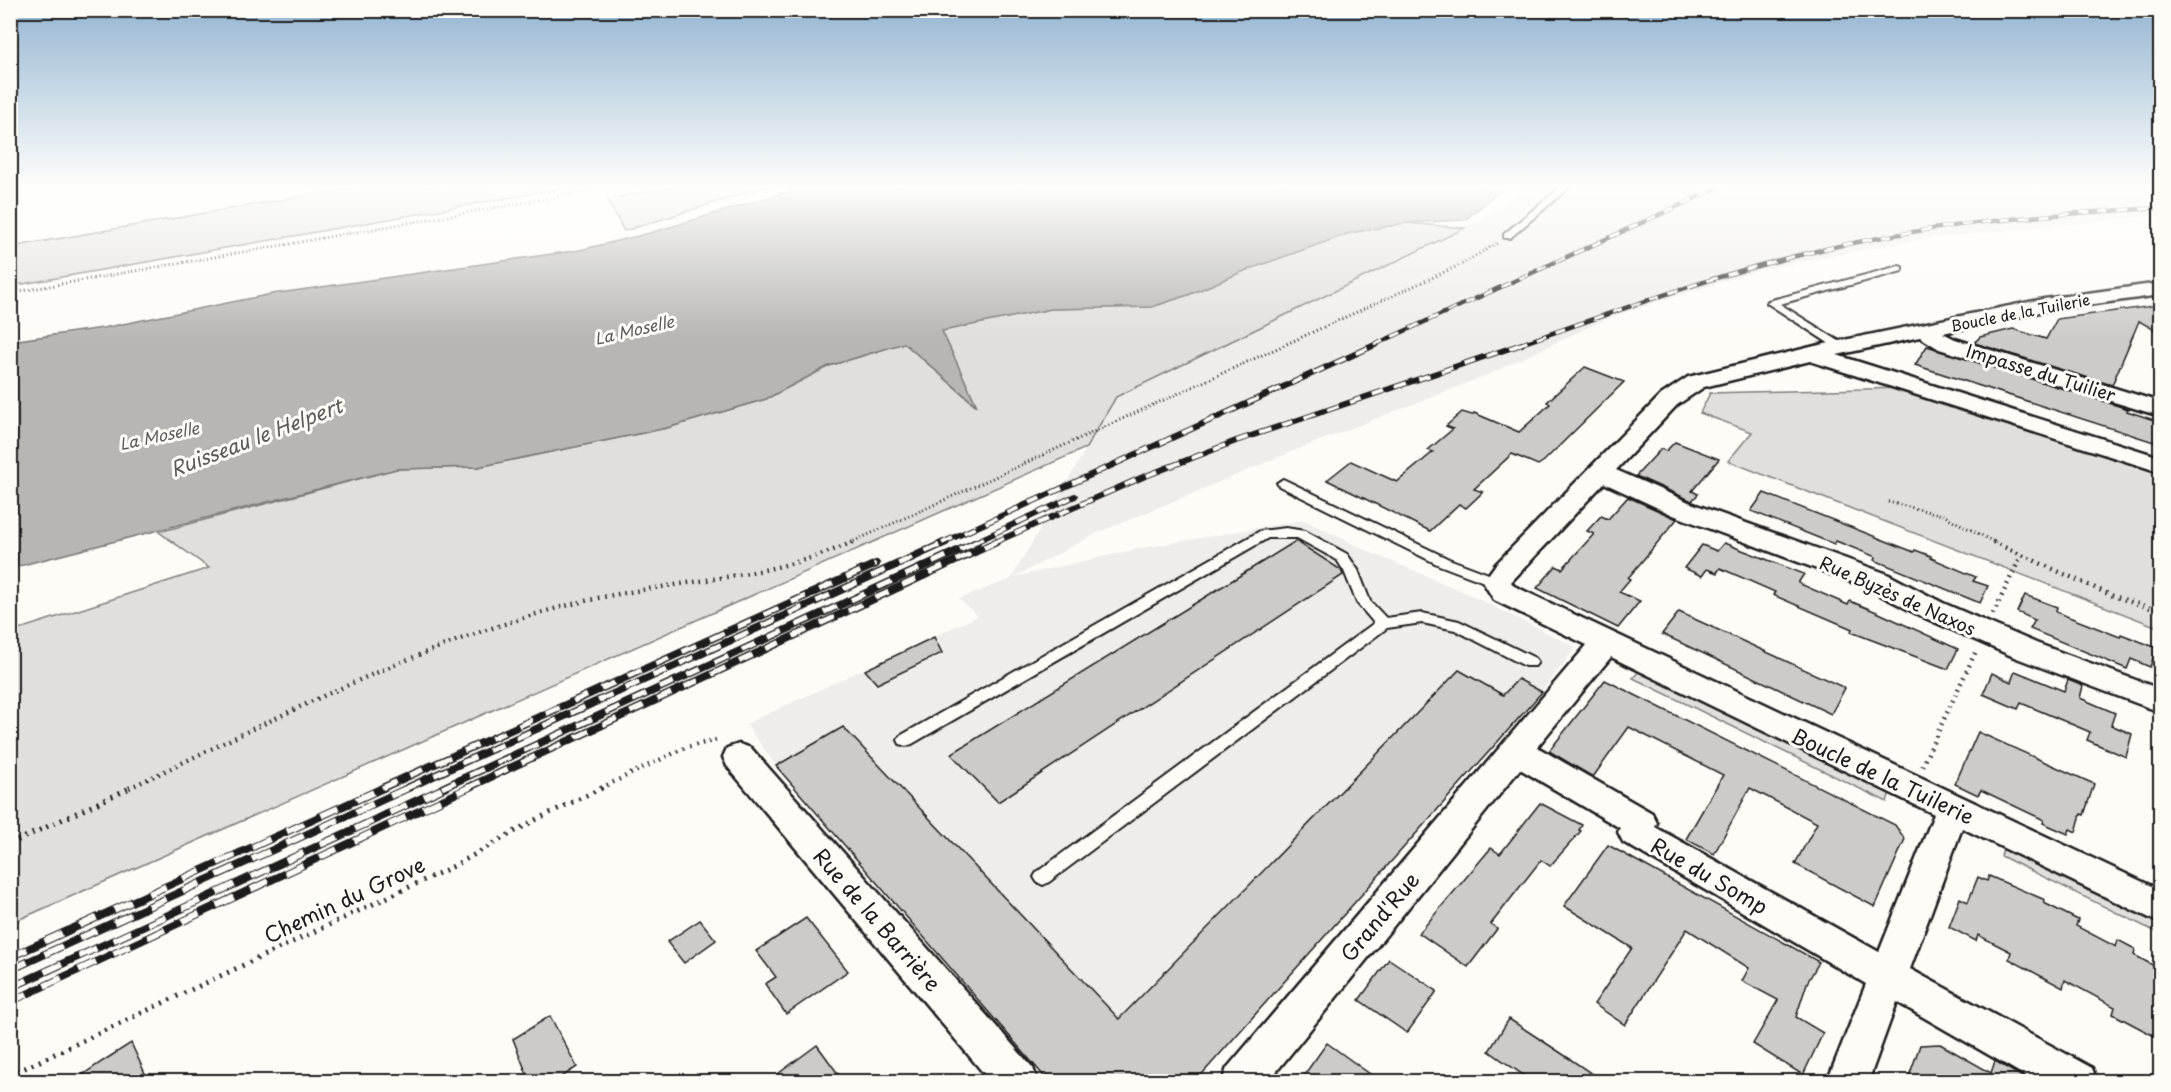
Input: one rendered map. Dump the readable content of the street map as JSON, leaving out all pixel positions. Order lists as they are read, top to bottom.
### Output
{
  "streets": {
    "street": [
      "Boucle de la Tuilerie",
      "Impasse du Tuilier",
      "Rue Byzès de Naxos",
      "Rue du Somp",
      "Grand'Rue",
      "Rue de la Barrière"
    ],
    "path": ["Chemin du Grove"]
  },
  "crossings": [
    ["Boucle de la Tuilerie", "Impasse du Tuilier"],
    ["Boucle de la Tuilerie", "Rue Byzès de Naxos"],
    ["Rue du Somp", "Grand'Rue"]
  ],
  "water": ["La Moselle", "Ruisseau le Helpert"]
}
